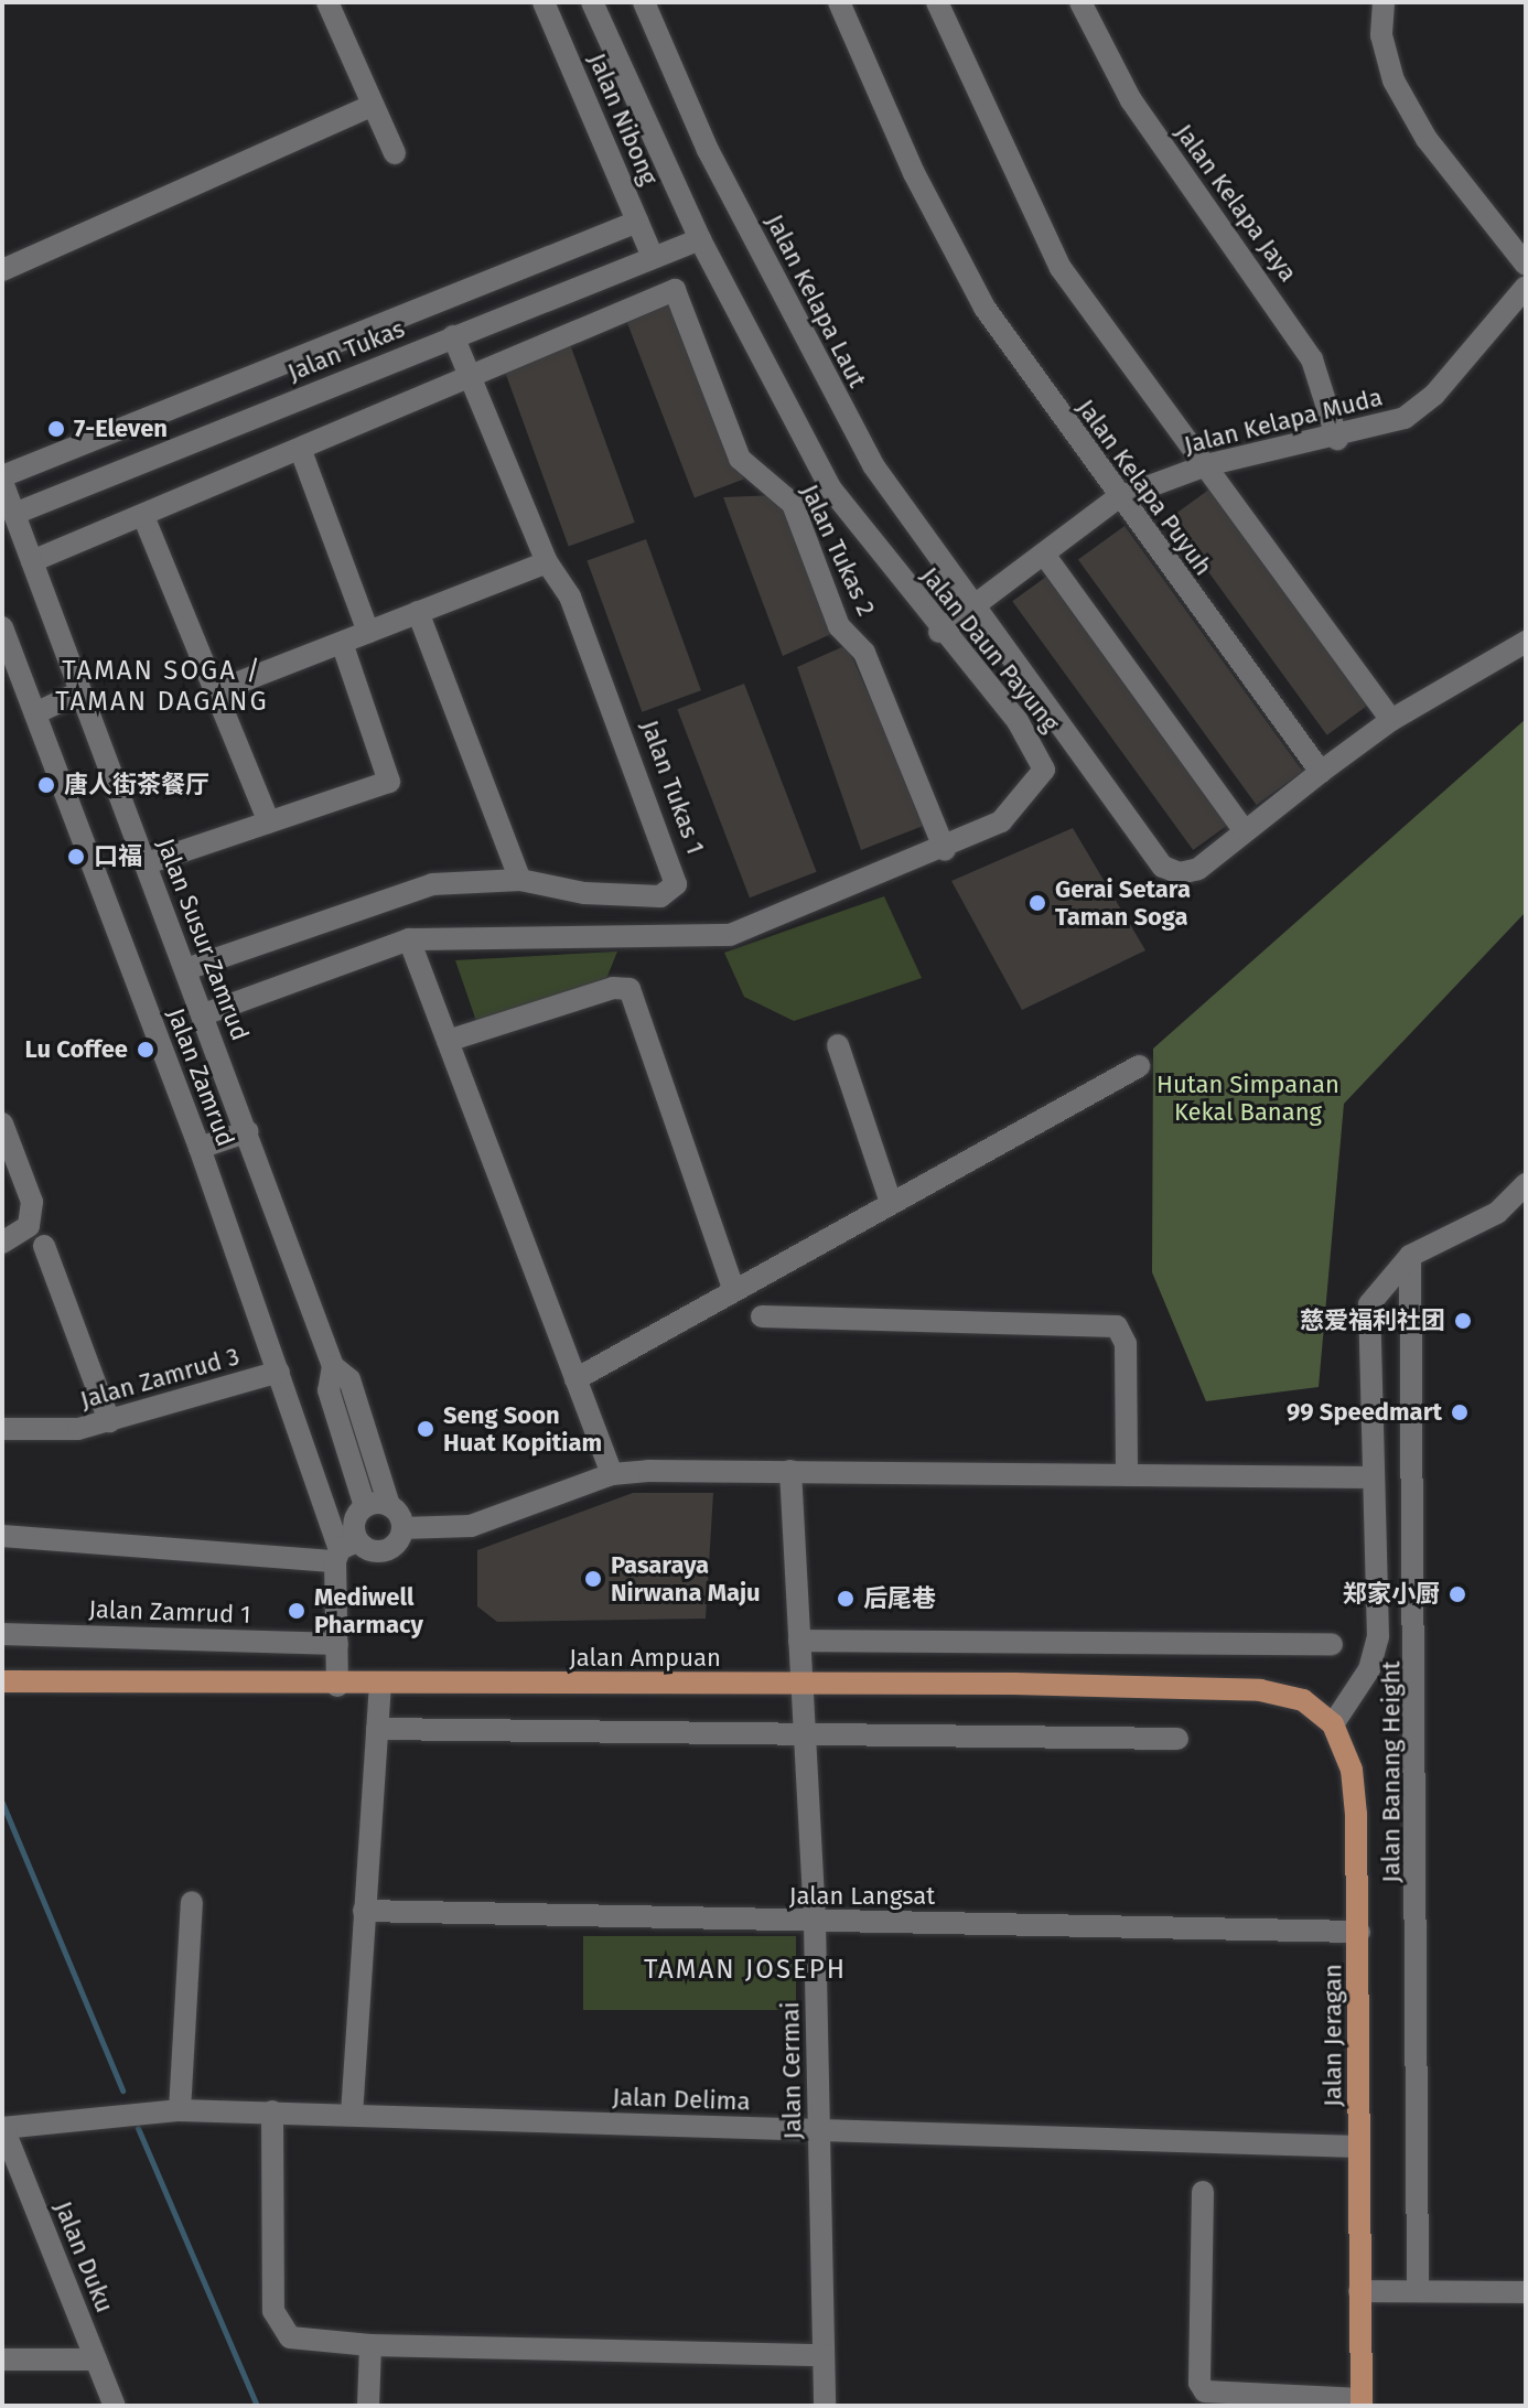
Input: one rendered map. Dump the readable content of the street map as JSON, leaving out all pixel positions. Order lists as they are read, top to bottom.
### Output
{
  "streets": {
    "main road": ["Jalan Ampuan", "Jalan Jeragan"],
    "street": [
      "Jalan Nibong",
      "Jalan Kelapa Jaya",
      "Jalan Kelapa Laut",
      "Jalan Tukas",
      "Jalan Kelapa Muda",
      "Jalan Kelapa Puyuh",
      "Jalan Tukas 2",
      "Jalan Daun Payung",
      "Jalan Tukas 1",
      "Jalan Susur Zamrud",
      "Jalan Zamrud",
      "Jalan Zamrud 3",
      "Jalan Zamrud 1",
      "Jalan Banang Height",
      "Jalan Langsat",
      "Jalan Cermai",
      "Jalan Delima",
      "Jalan Duku"
    ]
  },
  "crossings": [
    ["Jalan Nibong", "Jalan Tukas"],
    ["Jalan Kelapa Jaya", "Jalan Kelapa Muda"],
    ["Jalan Kelapa Laut", "Jalan Kelapa Muda"],
    ["Jalan Tukas", "Jalan Daun Payung"],
    ["Jalan Tukas", "Jalan Tukas 1"],
    ["Jalan Tukas", "Jalan Susur Zamrud"],
    ["Jalan Kelapa Muda", "Jalan Kelapa Puyuh"],
    ["Jalan Kelapa Muda", "Jalan Daun Payung"],
    ["Jalan Tukas 2", "Jalan Daun Payung"],
    ["Jalan Tukas 2", "Jalan Tukas 1"],
    ["Jalan Daun Payung", "Jalan Susur Zamrud"],
    ["Jalan Tukas 1", "Jalan Susur Zamrud"],
    ["Jalan Zamrud", "Jalan Zamrud 3"],
    ["Jalan Zamrud", "Jalan Zamrud 1"],
    ["Jalan Zamrud", "Jalan Ampuan"],
    ["Jalan Ampuan", "Jalan Jeragan"],
    ["Jalan Ampuan", "Jalan Cermai"],
    ["Jalan Langsat", "Jalan Jeragan"],
    ["Jalan Langsat", "Jalan Cermai"],
    ["Jalan Jeragan", "Jalan Delima"],
    ["Jalan Cermai", "Jalan Delima"],
    ["Jalan Delima", "Jalan Duku"]
  ],
  "districts": ["TAMAN SOGA / TAMAN DAGANG", "TAMAN JOSEPH"],
  "parks": ["Hutan Simpanan Kekal Banang"],
  "places": [
    "7-Eleven",
    "唐人街茶餐厅",
    "口福",
    "Gerai Setara Taman Soga",
    "Lu Coffee",
    "慈爱福利社团",
    "99 Speedmart",
    "Seng Soon Huat Kopitiam",
    "Pasaraya Nirwana Maju",
    "郑家小厨",
    "后尾巷",
    "Mediwell Pharmacy"
  ]
}
